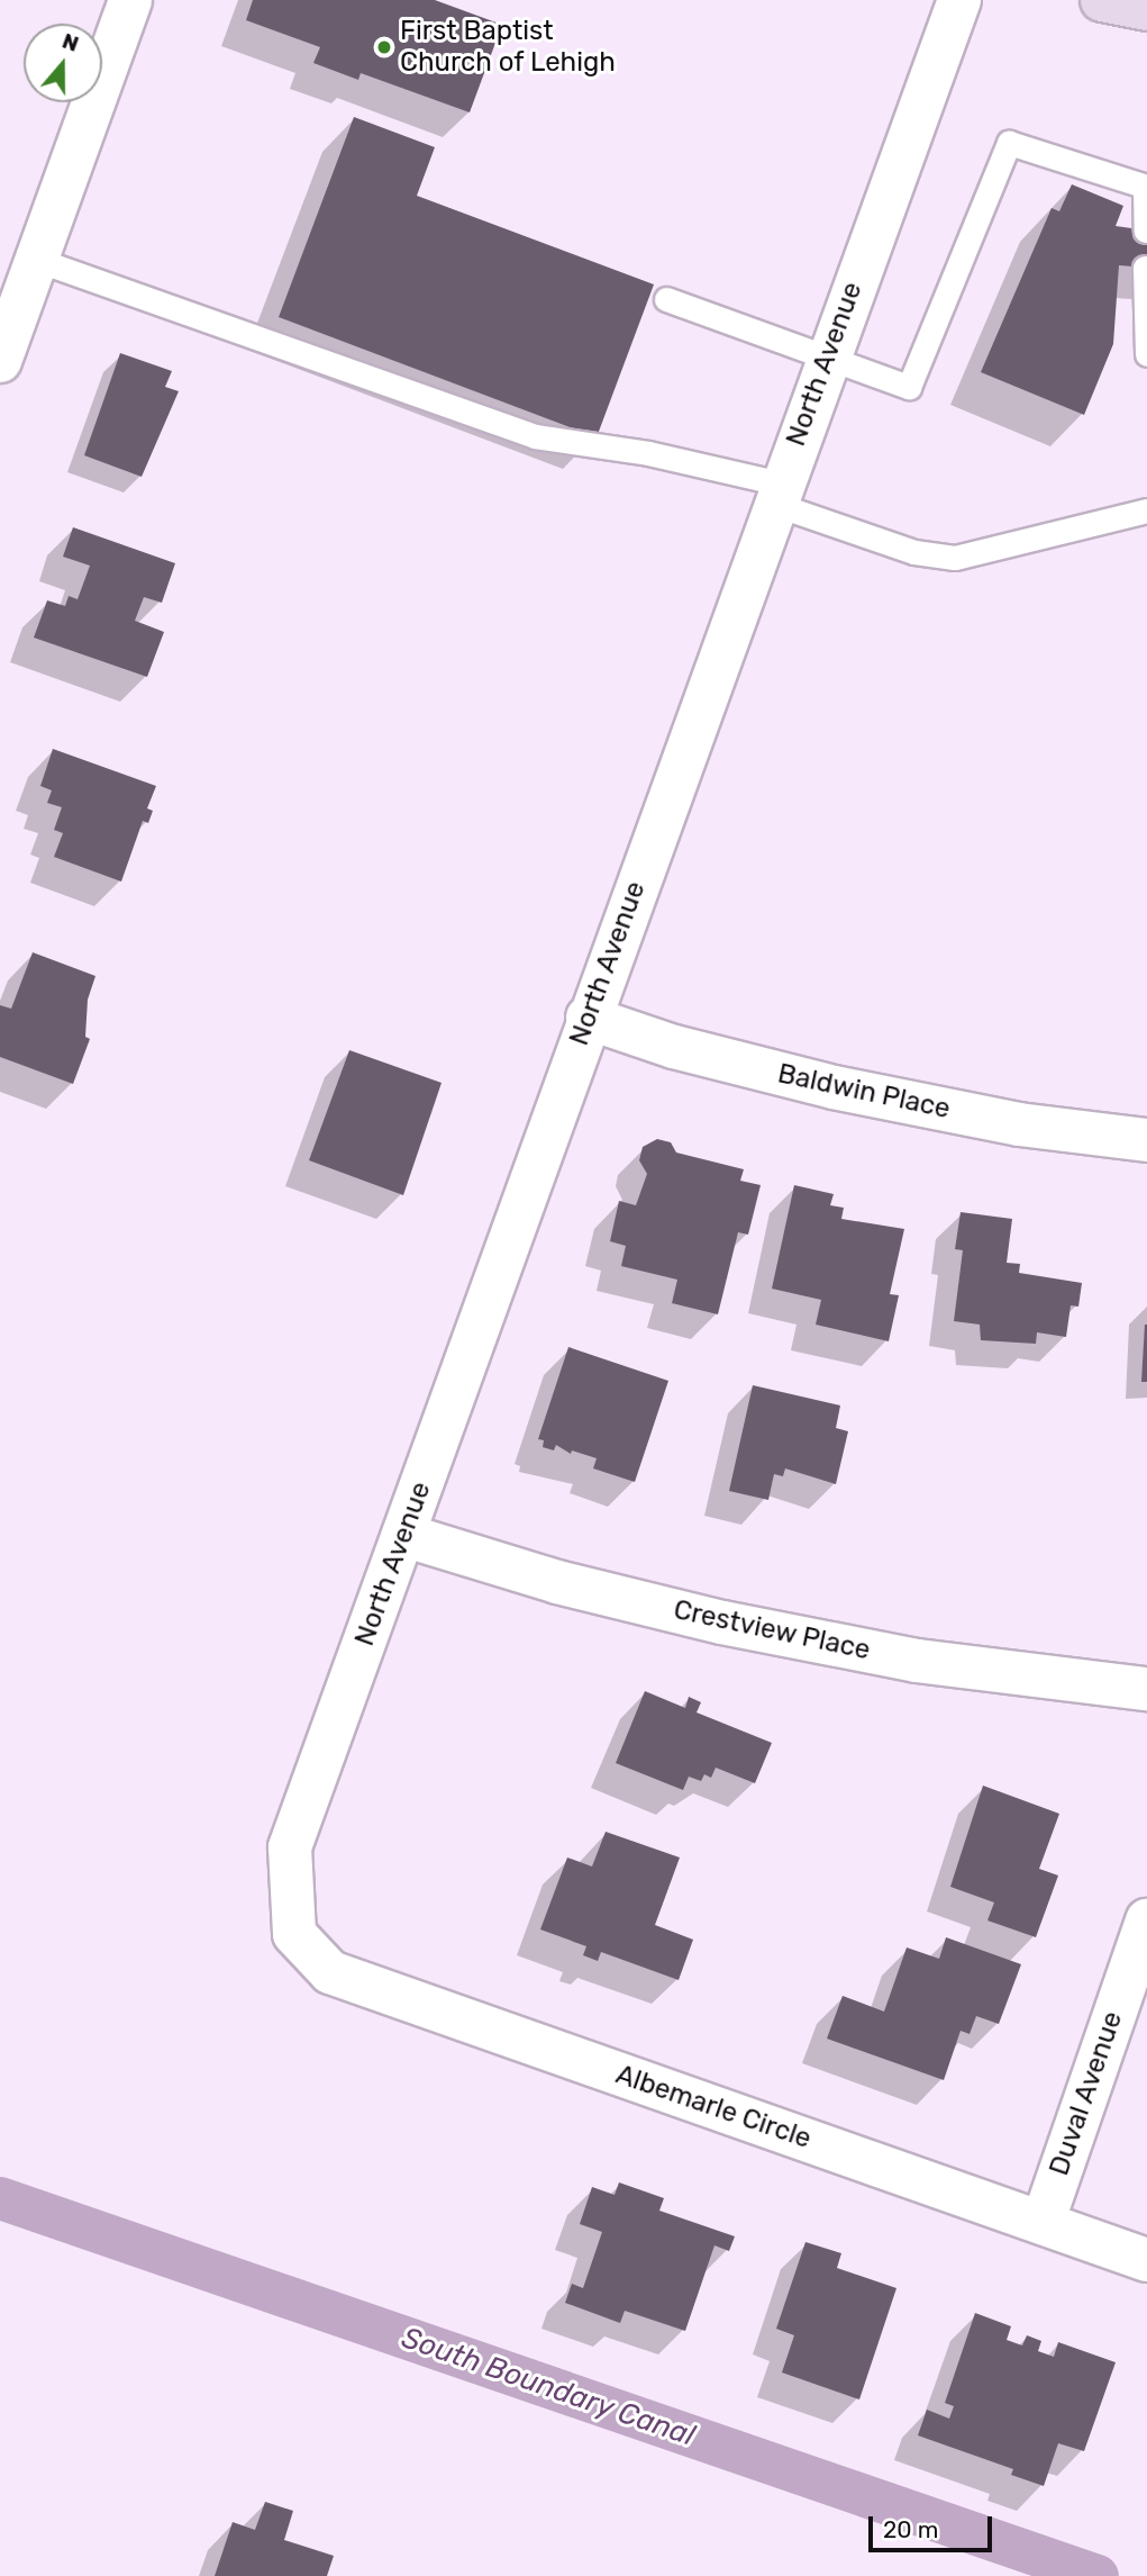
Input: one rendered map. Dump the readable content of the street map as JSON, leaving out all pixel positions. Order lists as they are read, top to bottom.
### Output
{
  "streets": {
    "street": [
      "North Avenue",
      "Baldwin Place",
      "Crestview Place",
      "Duval Avenue",
      "Albemarle Circle"
    ]
  },
  "crossings": [
    ["North Avenue", "Baldwin Place"],
    ["North Avenue", "Crestview Place"],
    ["North Avenue", "Albemarle Circle"],
    ["Duval Avenue", "Albemarle Circle"]
  ],
  "water": ["South Boundary Canal"],
  "places": ["First Baptist Church of Lehigh"],
  "scale_bar": "20 m",
  "north": "top"
}
